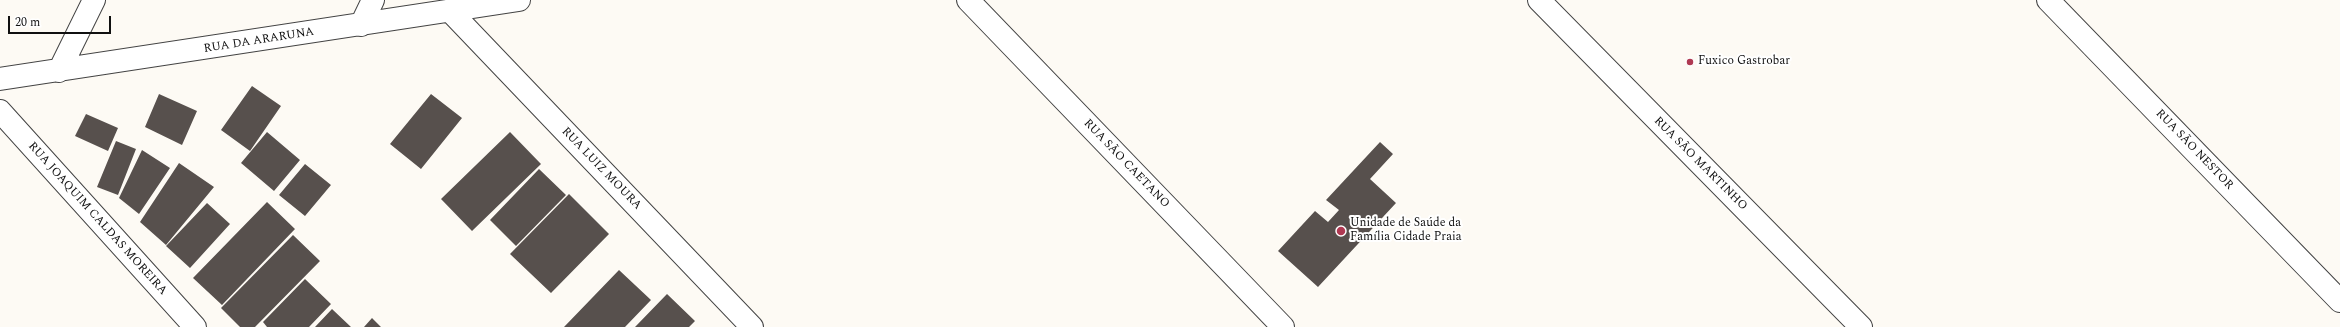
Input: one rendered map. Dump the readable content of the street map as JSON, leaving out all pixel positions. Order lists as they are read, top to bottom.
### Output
{
  "streets": {
    "street": [
      "RUA DA ARARUNA",
      "RUA SÃO NESTOR",
      "RUA SÃO CAETANO",
      "RUA SÃO MARTINHO",
      "RUA LUIZ MOURA",
      "RUA JOAQUIM CALDAS MOREIRA"
    ]
  },
  "crossings": [
    ["RUA DA ARARUNA", "RUA LUIZ MOURA"]
  ],
  "places": ["Fuxico Gastrobar", "Unidade de Saúde da Família Cidade Praia"],
  "scale_bar": "20 m"
}
